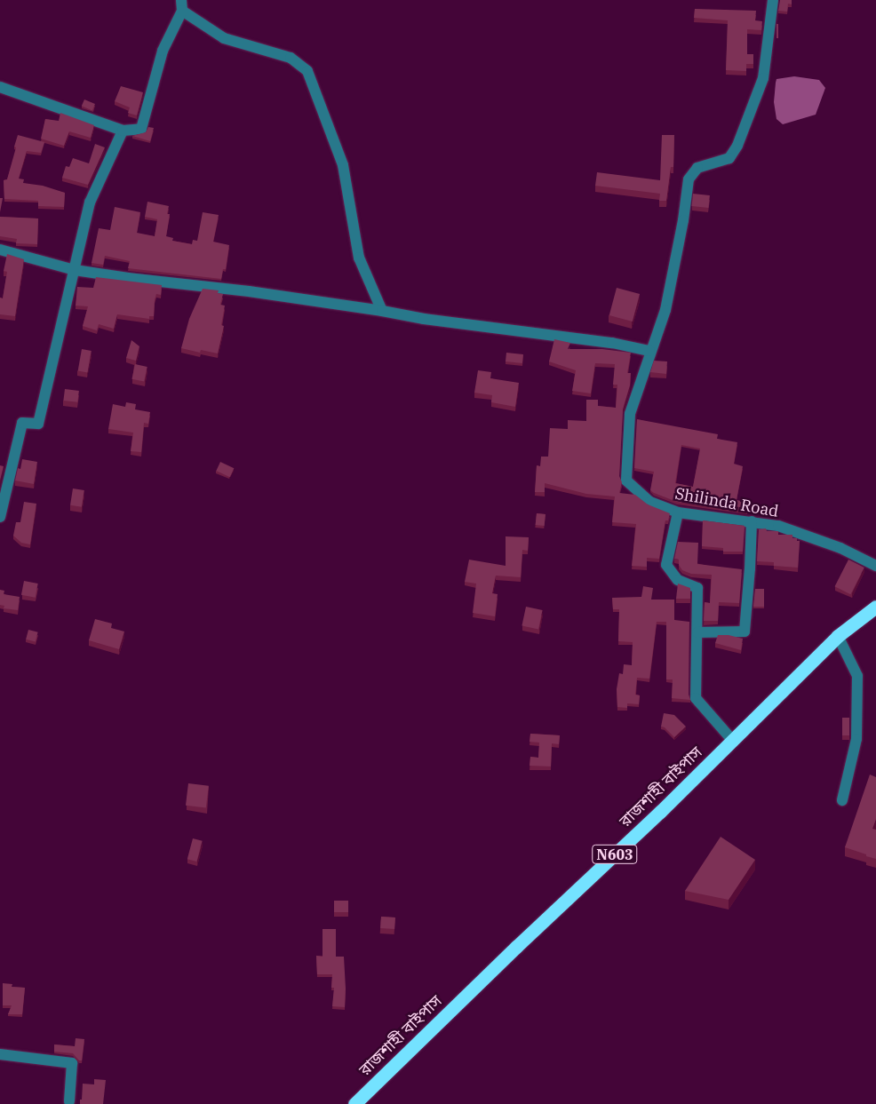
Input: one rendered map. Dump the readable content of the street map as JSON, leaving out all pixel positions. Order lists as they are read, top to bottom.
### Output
{
  "streets": {
    "highway": ["রাজশাহী বাইপাস", "N603"],
    "street": ["Shilinda Road"]
  }
}
